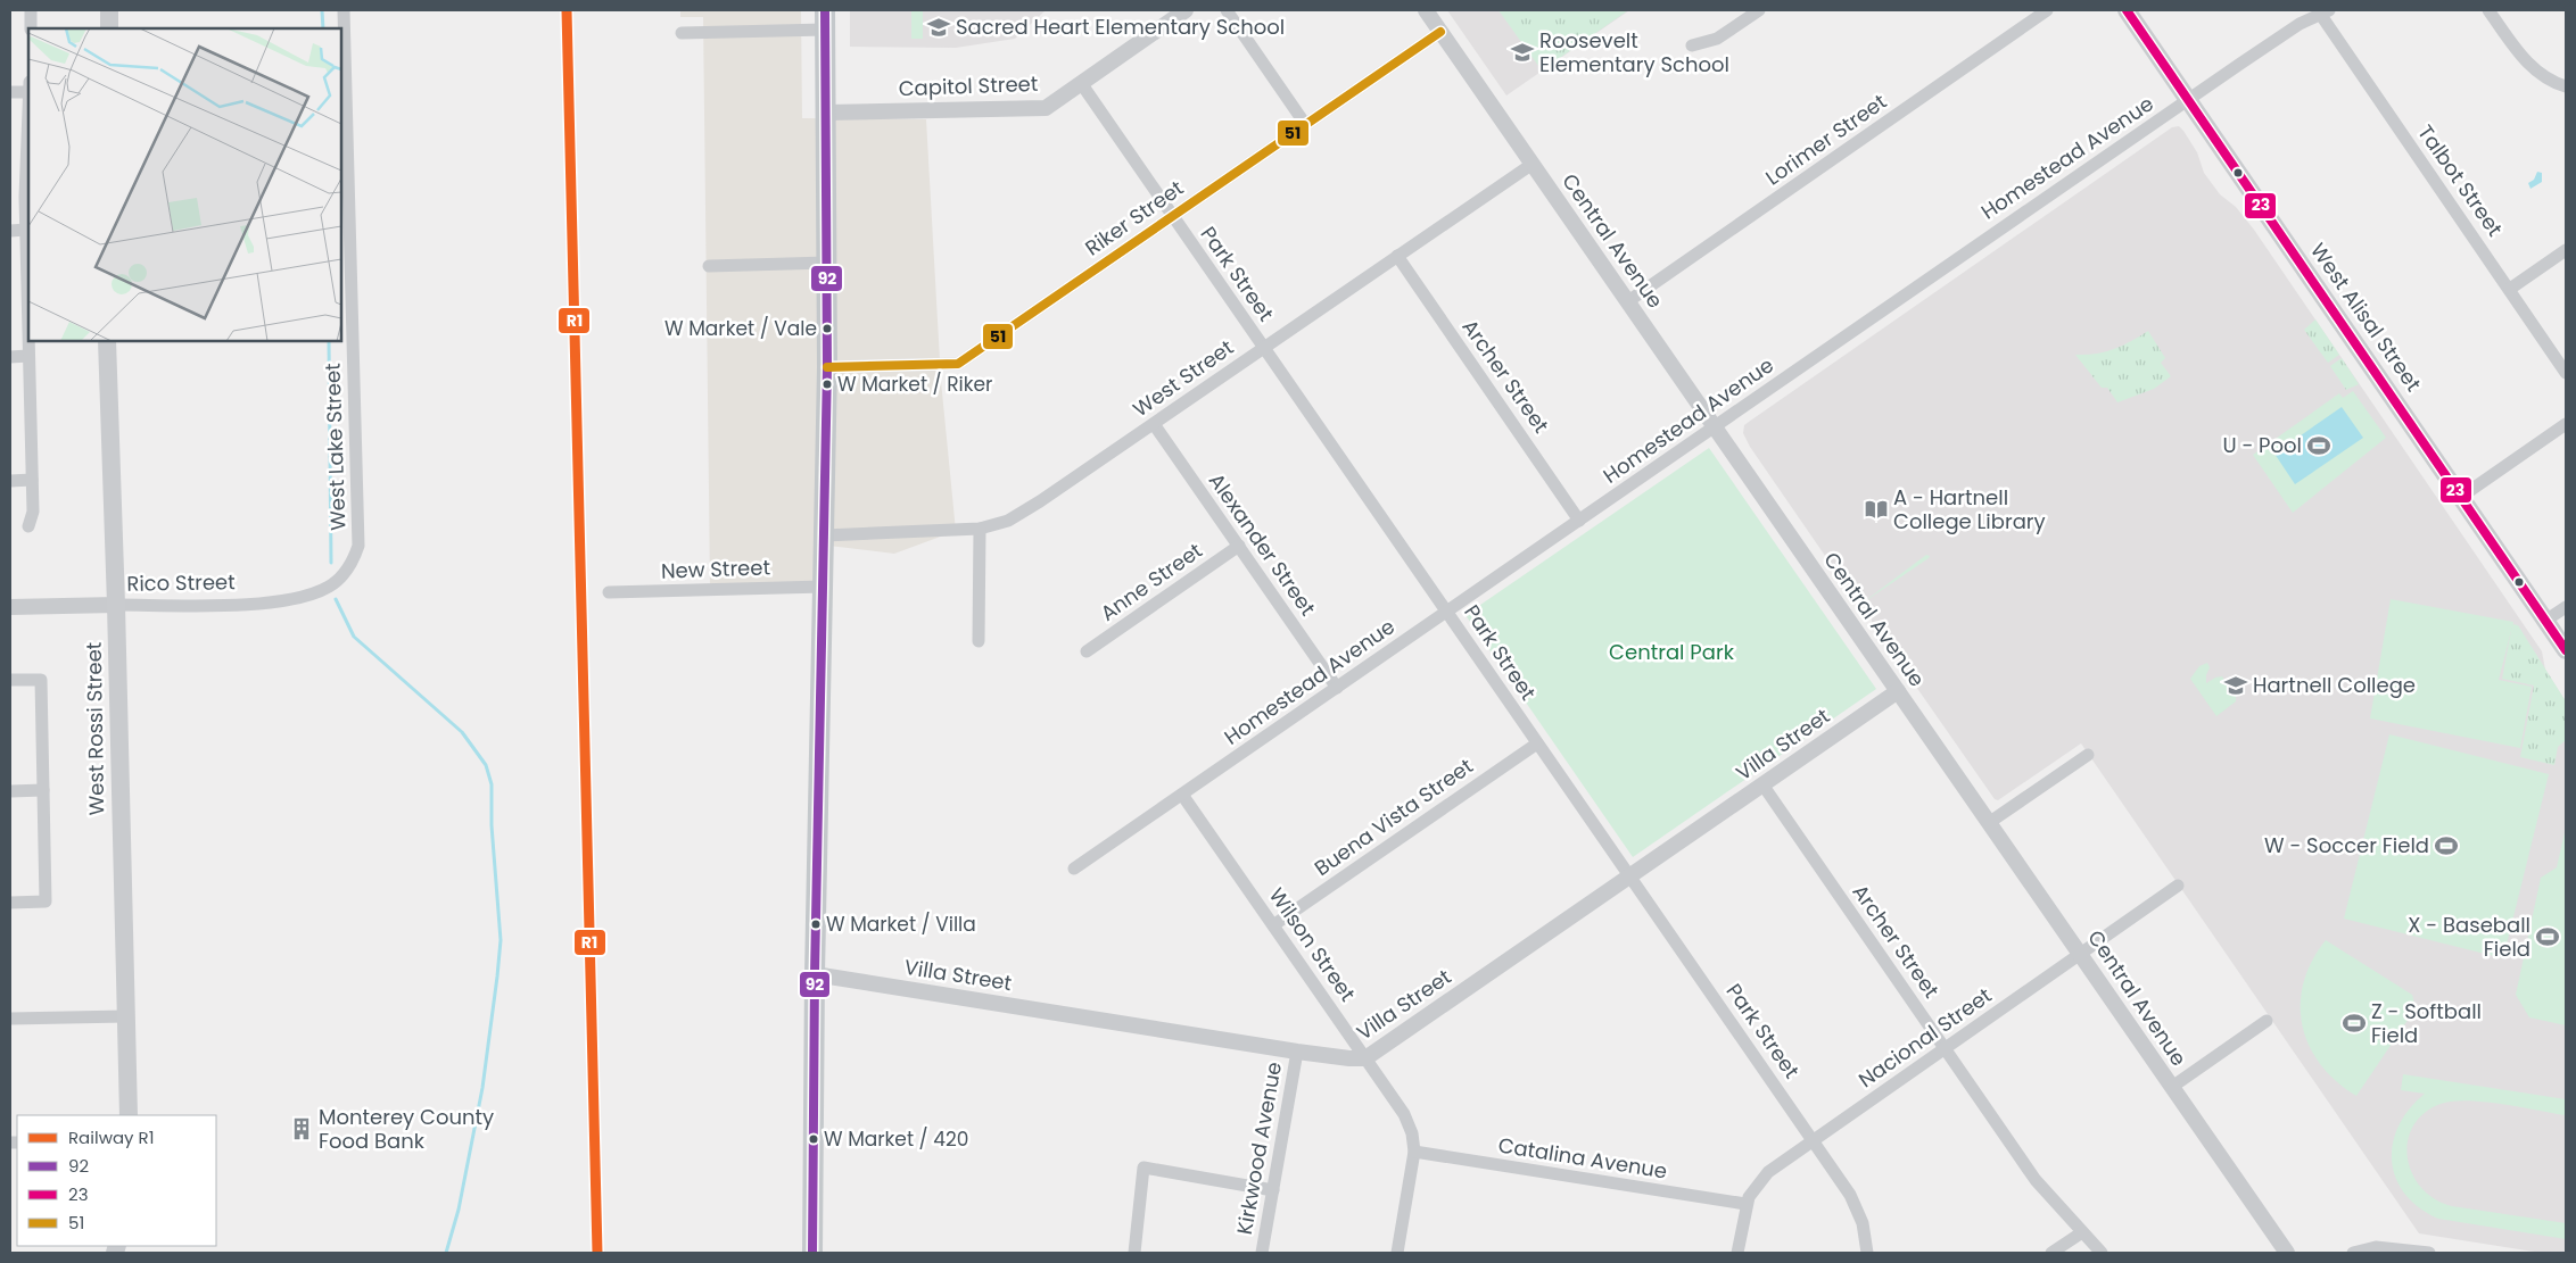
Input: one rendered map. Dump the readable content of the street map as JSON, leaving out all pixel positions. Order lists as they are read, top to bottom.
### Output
{
  "streets": {
    "main road": ["West Alisal Street", "West Rossi Street"],
    "street": [
      "Capitol Street",
      "Lorimer Street",
      "Homestead Avenue",
      "Talbot Street",
      "Riker Street",
      "Central Avenue",
      "Park Street",
      "Archer Street",
      "West Street",
      "West Lake Street",
      "Alexander Street",
      "New Street",
      "Anne Street",
      "Rico Street",
      "Villa Street",
      "Buena Vista Street",
      "Wilson Street",
      "Nacional Street",
      "Kirkwood Avenue",
      "Catalina Avenue"
    ]
  },
  "crossings": [
    ["Capitol Street", "Park Street"],
    ["Lorimer Street", "Central Avenue"],
    ["Homestead Avenue", "Talbot Street"],
    ["Homestead Avenue", "Central Avenue"],
    ["Homestead Avenue", "Park Street"],
    ["Homestead Avenue", "West Alisal Street"],
    ["Homestead Avenue", "Archer Street"],
    ["Homestead Avenue", "Alexander Street"],
    ["Homestead Avenue", "Wilson Street"],
    ["Riker Street", "Central Avenue"],
    ["Riker Street", "Park Street"],
    ["Central Avenue", "West Street"],
    ["Central Avenue", "Villa Street"],
    ["Central Avenue", "Nacional Street"],
    ["Park Street", "West Street"],
    ["Park Street", "Villa Street"],
    ["Park Street", "Buena Vista Street"],
    ["Park Street", "Nacional Street"],
    ["Archer Street", "West Street"],
    ["Archer Street", "Villa Street"],
    ["Archer Street", "Nacional Street"],
    ["West Street", "Alexander Street"],
    ["West Lake Street", "Rico Street"],
    ["Alexander Street", "Anne Street"],
    ["Rico Street", "West Rossi Street"],
    ["Villa Street", "Wilson Street"],
    ["Villa Street", "Kirkwood Avenue"],
    ["Buena Vista Street", "Wilson Street"],
    ["Wilson Street", "Catalina Avenue"],
    ["Nacional Street", "Catalina Avenue"]
  ],
  "parks": ["Central Park"],
  "places": {
    "school or university": ["Sacred Heart Elementary School", "Roosevelt Elementary School", "Hartnell College"],
    "other": [
      "W Market / Vale",
      "W Market / Riker",
      "W Market / Villa",
      "W Market / 420"
    ],
    "sports": [
      "U - Pool",
      "W - Soccer Field",
      "X - Baseball Field",
      "Z - Softball Field"
    ],
    "library": ["A - Hartnell College Library"],
    "building": ["Monterey County Food Bank"]
  },
  "lines": [
    "rail line R1",
    "transit line 92",
    "transit line 23",
    "transit line 51"
  ],
  "legend": [
    "Railway R1",
    "92",
    "23",
    "51"
  ]
}
